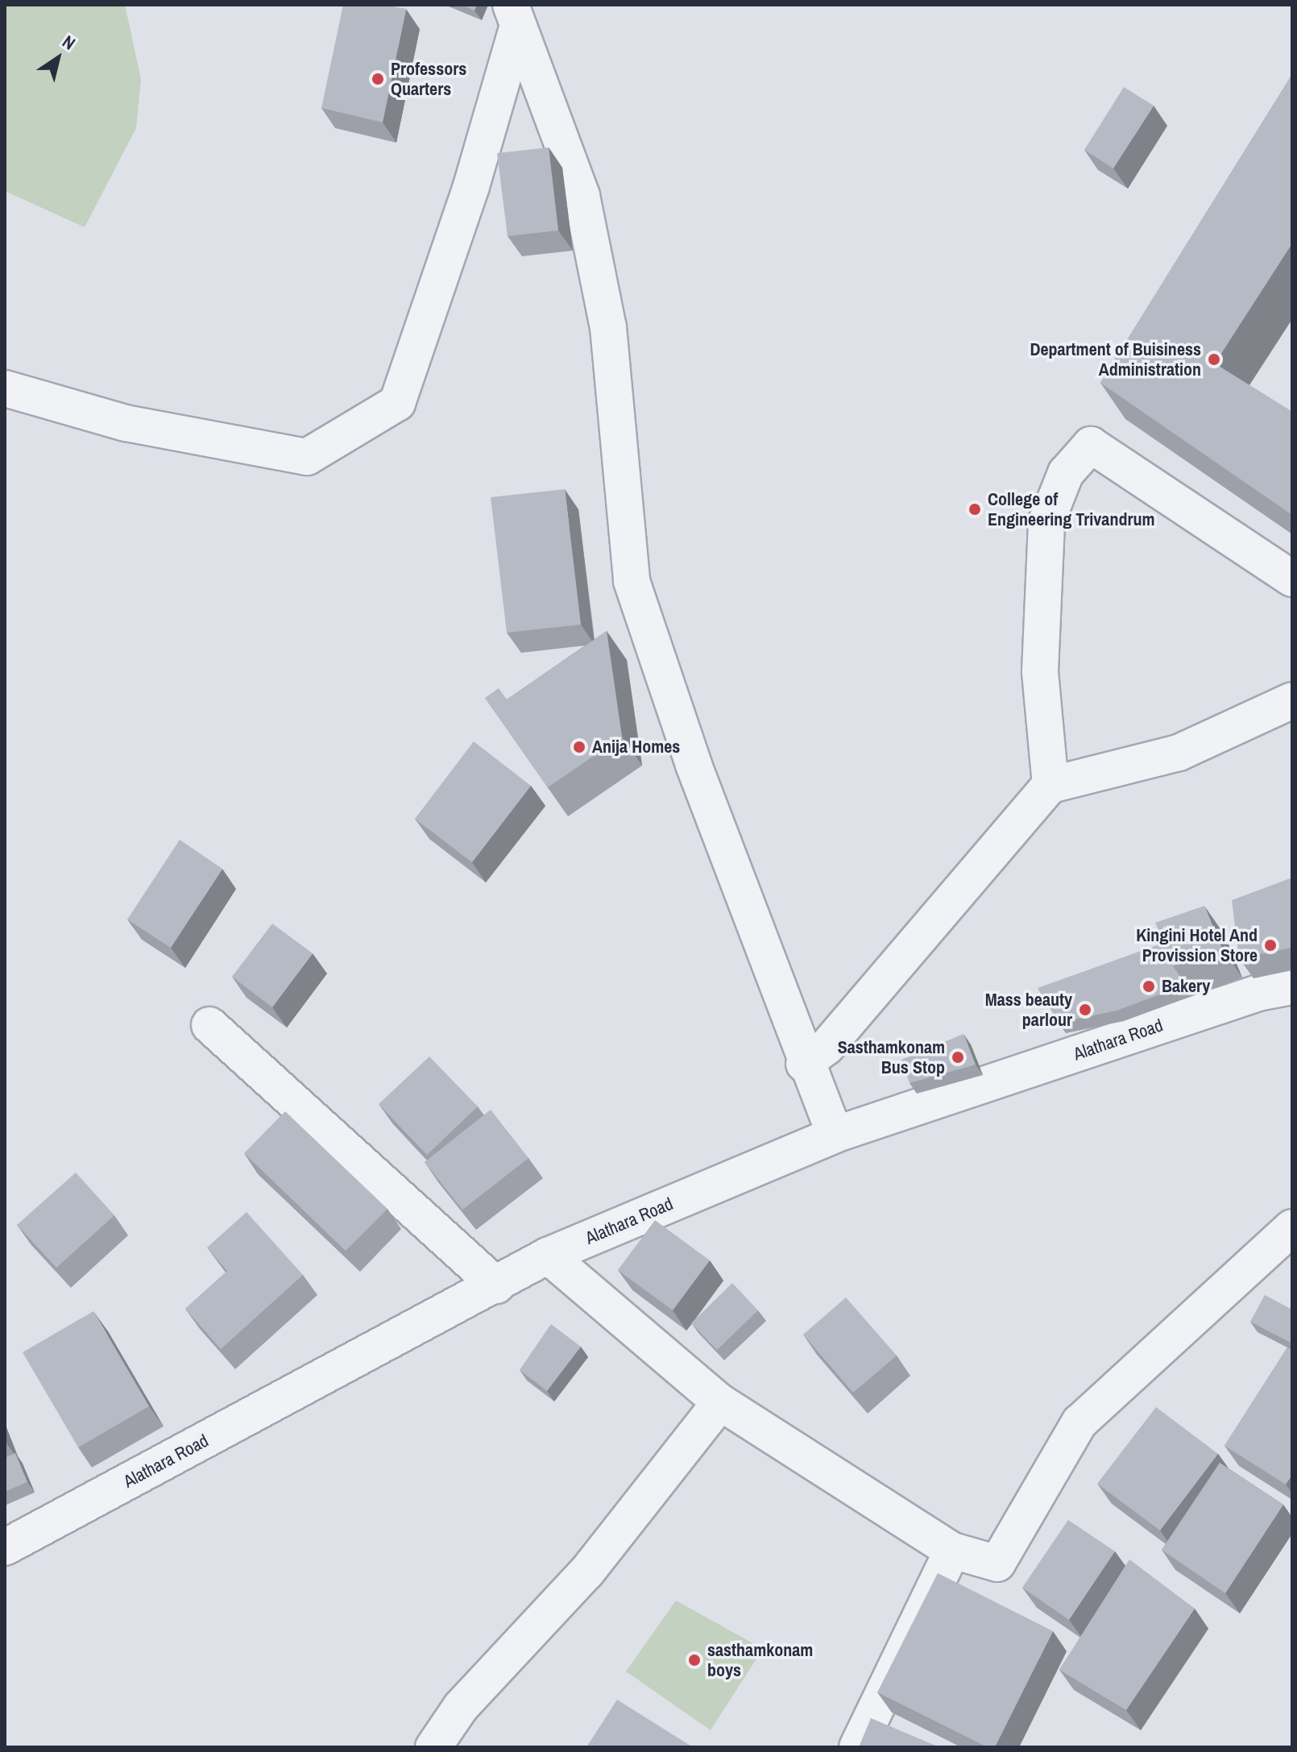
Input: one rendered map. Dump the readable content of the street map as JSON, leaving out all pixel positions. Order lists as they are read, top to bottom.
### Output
{
  "streets": {
    "street": ["Alathara Road"]
  },
  "places": [
    "Professors Quarters",
    "Department of Buisiness Administration",
    "College of Engineering Trivandrum",
    "Anija Homes",
    "Kingini Hotel And Provission Store",
    "Bakery",
    "Mass beauty parlour",
    "Sasthamkonam Bus Stop",
    "sasthamkonam boys"
  ],
  "north": "top right"
}
